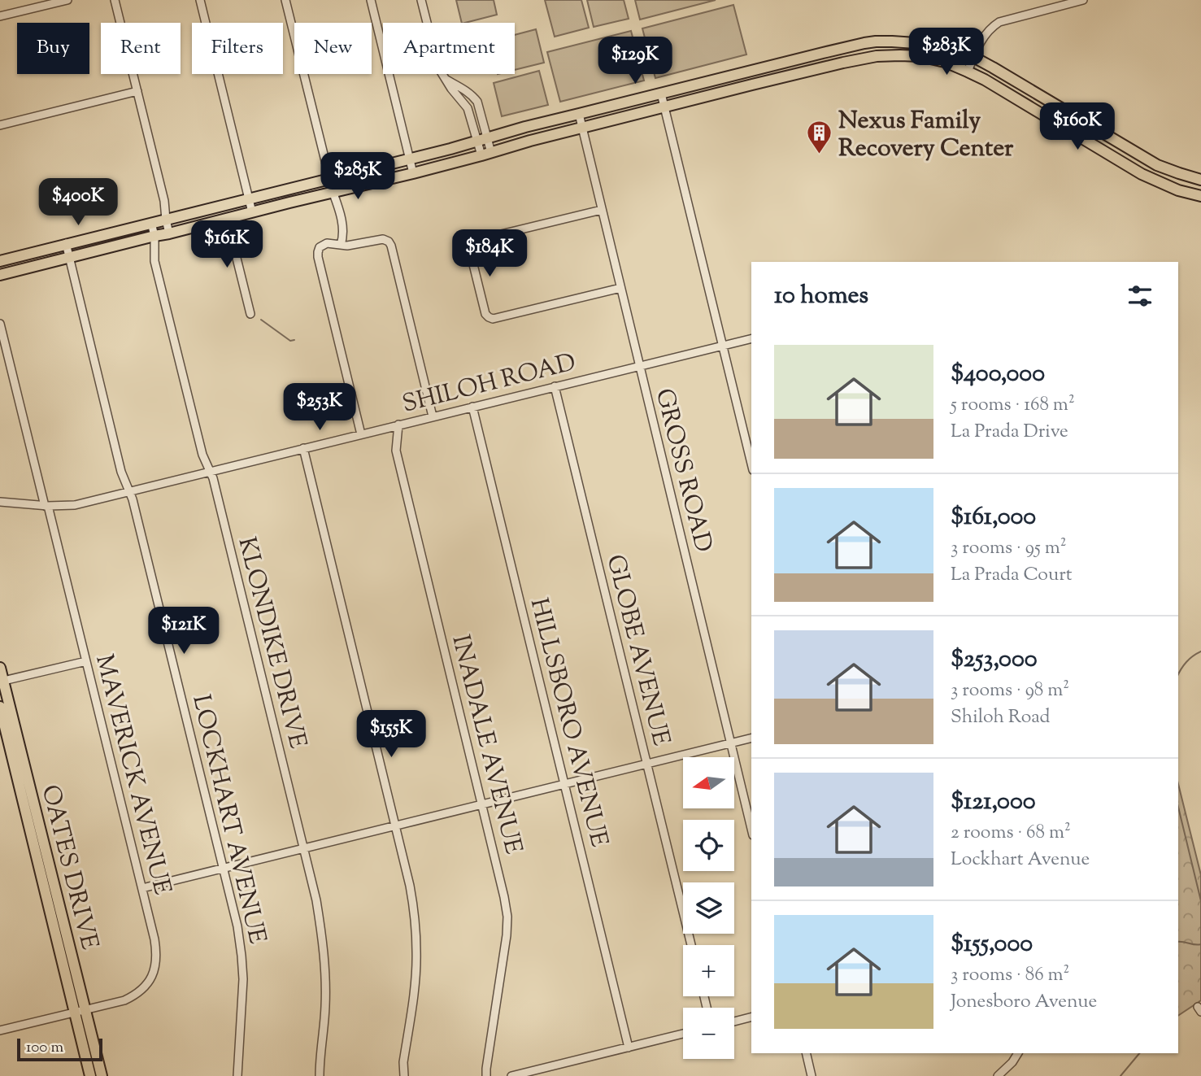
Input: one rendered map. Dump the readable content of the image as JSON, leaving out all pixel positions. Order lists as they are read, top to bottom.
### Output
{
  "streets": {
    "main road": ["OATES DRIVE"],
    "street": [
      "SHILOH ROAD",
      "GROSS ROAD",
      "KLONDIKE DRIVE",
      "GLOBE AVENUE",
      "HILLSBORO AVENUE",
      "INADALE AVENUE",
      "MAVERICK AVENUE",
      "LOCKHART AVENUE"
    ]
  },
  "crossings": [
    ["SHILOH ROAD", "GROSS ROAD"],
    ["SHILOH ROAD", "KLONDIKE DRIVE"],
    ["SHILOH ROAD", "GLOBE AVENUE"],
    ["SHILOH ROAD", "HILLSBORO AVENUE"],
    ["SHILOH ROAD", "INADALE AVENUE"],
    ["SHILOH ROAD", "MAVERICK AVENUE"],
    ["SHILOH ROAD", "LOCKHART AVENUE"],
    ["MAVERICK AVENUE", "OATES DRIVE"]
  ],
  "places": {
    "building": ["Nexus Family Recovery Center"]
  },
  "scale_bar": "100 m",
  "north": "left",
  "page": {
    "chip": [
      "Buy",
      "Rent",
      "Filters",
      "New",
      "Apartment"
    ],
    "price": [
      "$283K",
      "$129K",
      "$160K",
      "$285K",
      "$400K",
      "$161K",
      "$184K",
      "$253K",
      "$121K",
      "$155K"
    ],
    "heading": "10 homes",
    "list": [
      {
        "name": "$400,000",
        "note": "5 rooms · 168 m² · La Prada Drive"
      },
      {
        "name": "$161,000",
        "note": "3 rooms · 95 m² · La Prada Court"
      },
      {
        "name": "$253,000",
        "note": "3 rooms · 98 m² · Shiloh Road"
      },
      {
        "name": "$121,000",
        "note": "2 rooms · 68 m² · Lockhart Avenue"
      },
      {
        "name": "$155,000",
        "note": "3 rooms · 86 m² · Jonesboro Avenue"
      }
    ],
    "map_buttons": ["+", "−"],
    "scale": "100 m"
  }
}
